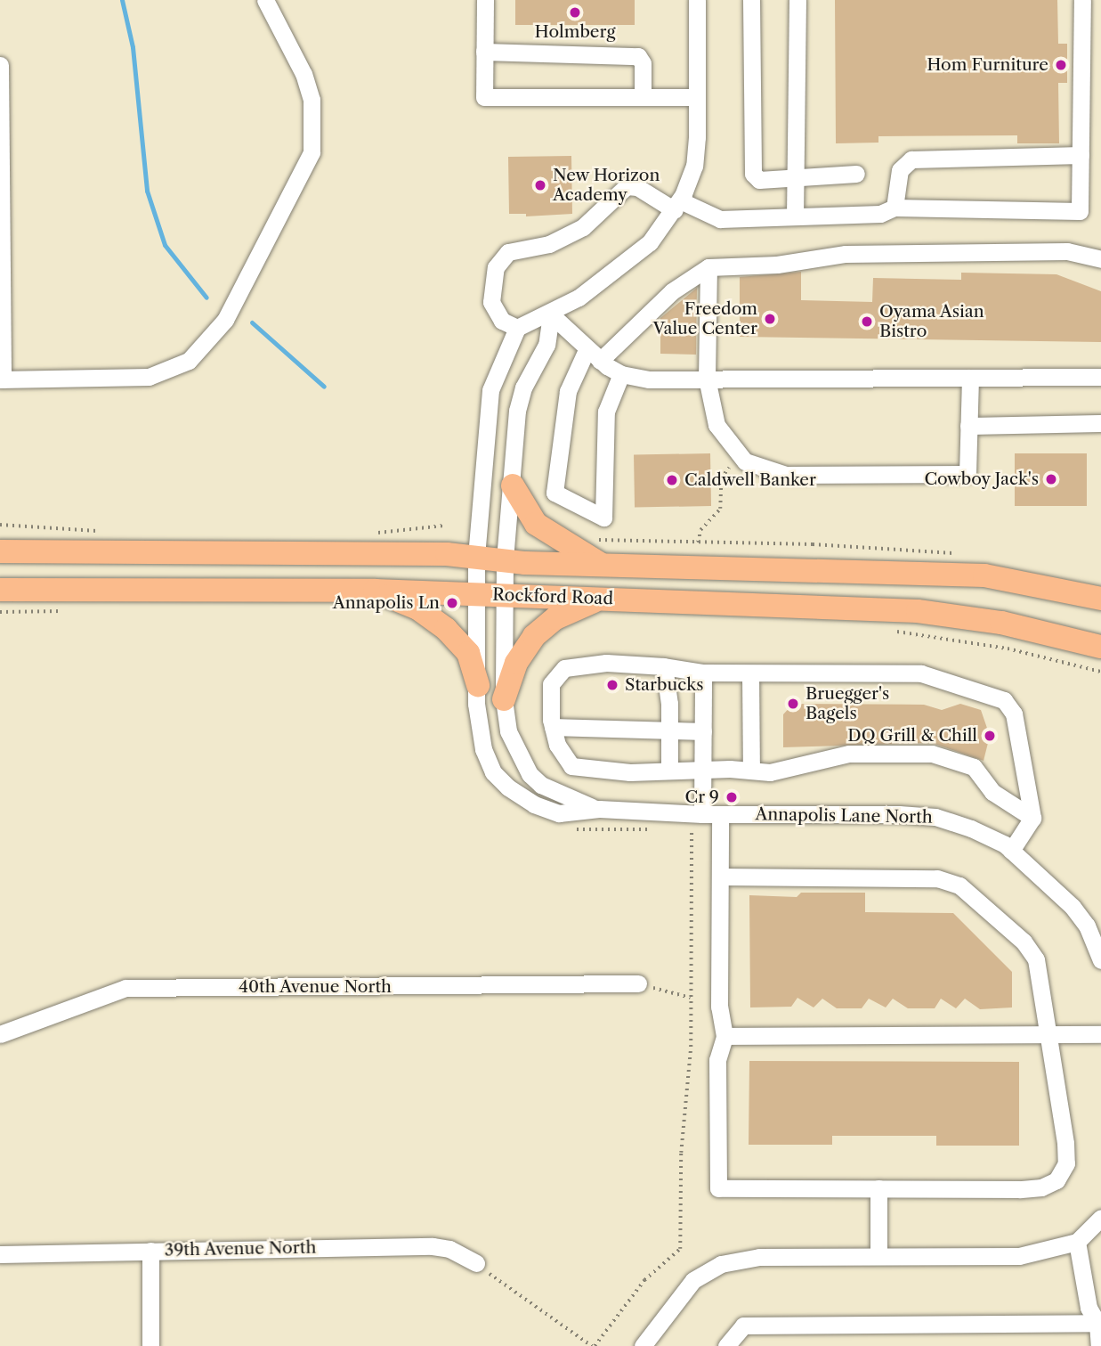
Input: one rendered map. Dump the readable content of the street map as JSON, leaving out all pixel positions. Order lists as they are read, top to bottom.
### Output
{
  "streets": {
    "main road": ["Rockford Road"],
    "street": ["Annapolis Lane North", "40th Avenue North", "39th Avenue North"]
  },
  "crossings": [
    ["Rockford Road", "Annapolis Lane North"]
  ],
  "places": [
    "Holmberg",
    "Hom Furniture",
    "New Horizon Academy",
    "Freedom Value Center",
    "Oyama Asian Bistro",
    "Cowboy Jack's",
    "Caldwell Banker",
    "Annapolis Ln",
    "Starbucks",
    "Bruegger's Bagels",
    "DQ Grill & Chill",
    "Cr 9"
  ]
}
